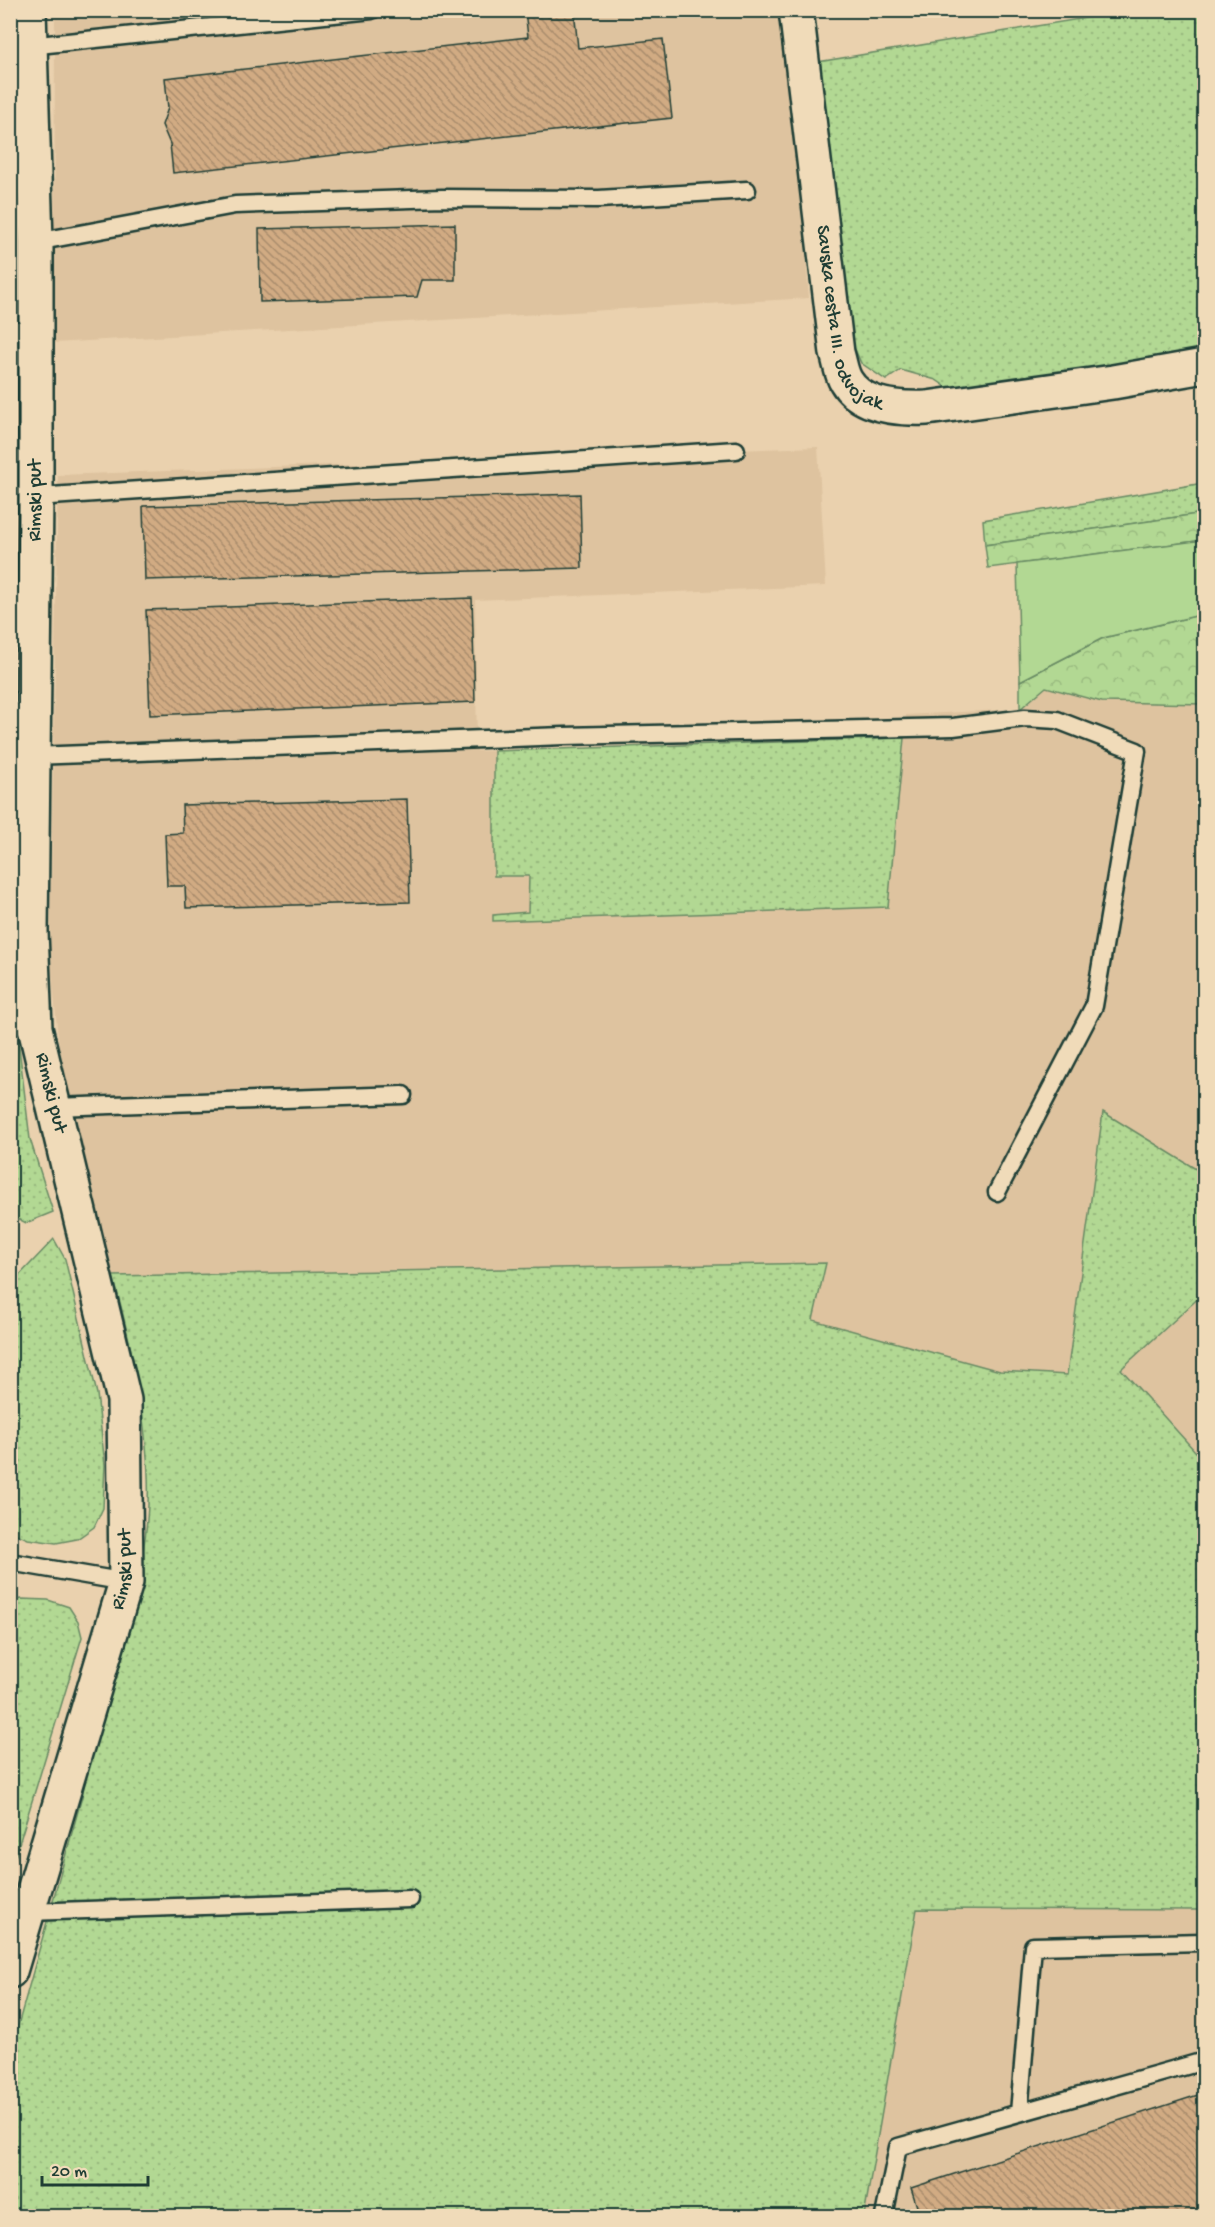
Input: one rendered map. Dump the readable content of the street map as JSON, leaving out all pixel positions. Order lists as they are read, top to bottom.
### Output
{
  "streets": {
    "street": ["Savska cesta III. odvojak", "Rimski put"]
  },
  "scale_bar": "20 m"
}
